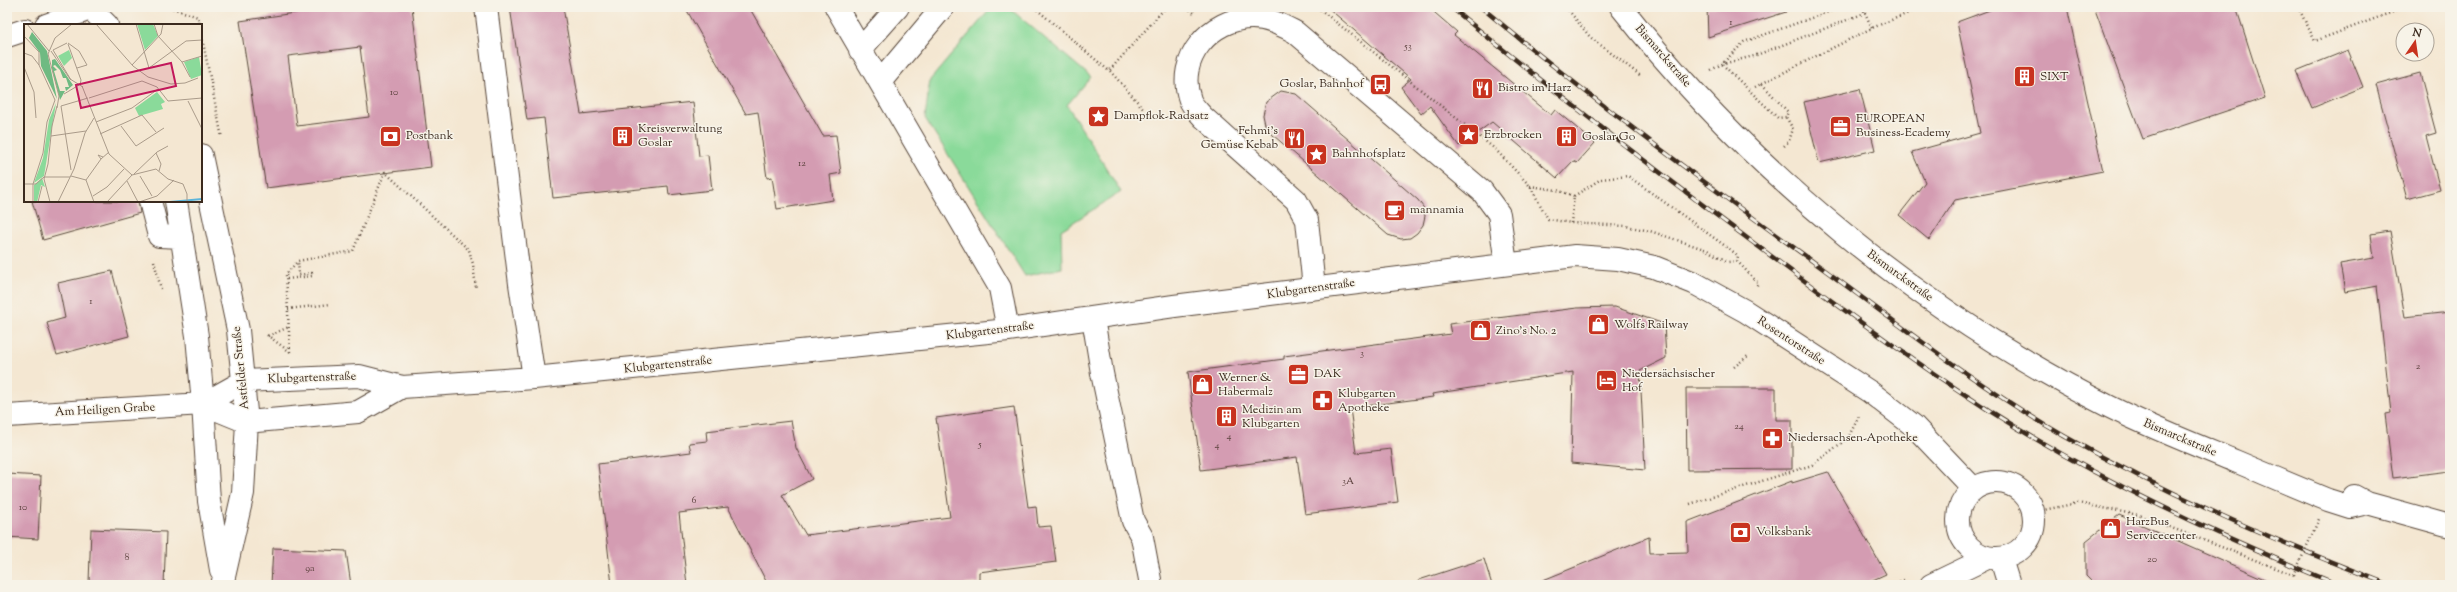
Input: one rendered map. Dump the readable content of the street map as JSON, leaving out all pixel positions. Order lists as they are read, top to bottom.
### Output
{
  "streets": {
    "street": [
      "Bismarckstraße",
      "Klubgartenstraße",
      "Rosentorstraße",
      "Astfelder Straße",
      "Am Heiligen Grabe"
    ]
  },
  "crossings": [
    ["Klubgartenstraße", "Rosentorstraße"],
    ["Klubgartenstraße", "Astfelder Straße"],
    ["Klubgartenstraße", "Am Heiligen Grabe"],
    ["Astfelder Straße", "Am Heiligen Grabe"]
  ],
  "places": {
    "building": [
      "SIXT",
      "Kreisverwaltung Goslar",
      "Goslar Go",
      "Medizin am Klubgarten"
    ],
    "bus stop": ["Goslar, Bahnhof"],
    "restaurant": ["Bistro im Harz", "Fehmi's Gemüse Kebab"],
    "place": ["Dampflok-Radsatz", "Erzbrocken", "Bahnhofsplatz"],
    "office": ["EUROPEAN Business-Ecademy", "DAK"],
    "bank": ["Postbank", "Volksbank"],
    "cafe": ["mannamia"],
    "shop": [
      "Wolfs Railway",
      "Zino's No. 2",
      "Werner & Habermalz",
      "HarzBus Servicecenter"
    ],
    "hotel": ["Niedersächsischer Hof"],
    "pharmacy": ["Klubgarten Apotheke", "Niedersachsen-Apotheke"]
  },
  "house_numbers": [
    "1",
    "53",
    "10",
    "12",
    "1",
    "3",
    "2",
    "24",
    "4",
    "5",
    "4",
    "3A",
    "6",
    "10",
    "8",
    "20",
    "9a"
  ],
  "north": "top"
}
